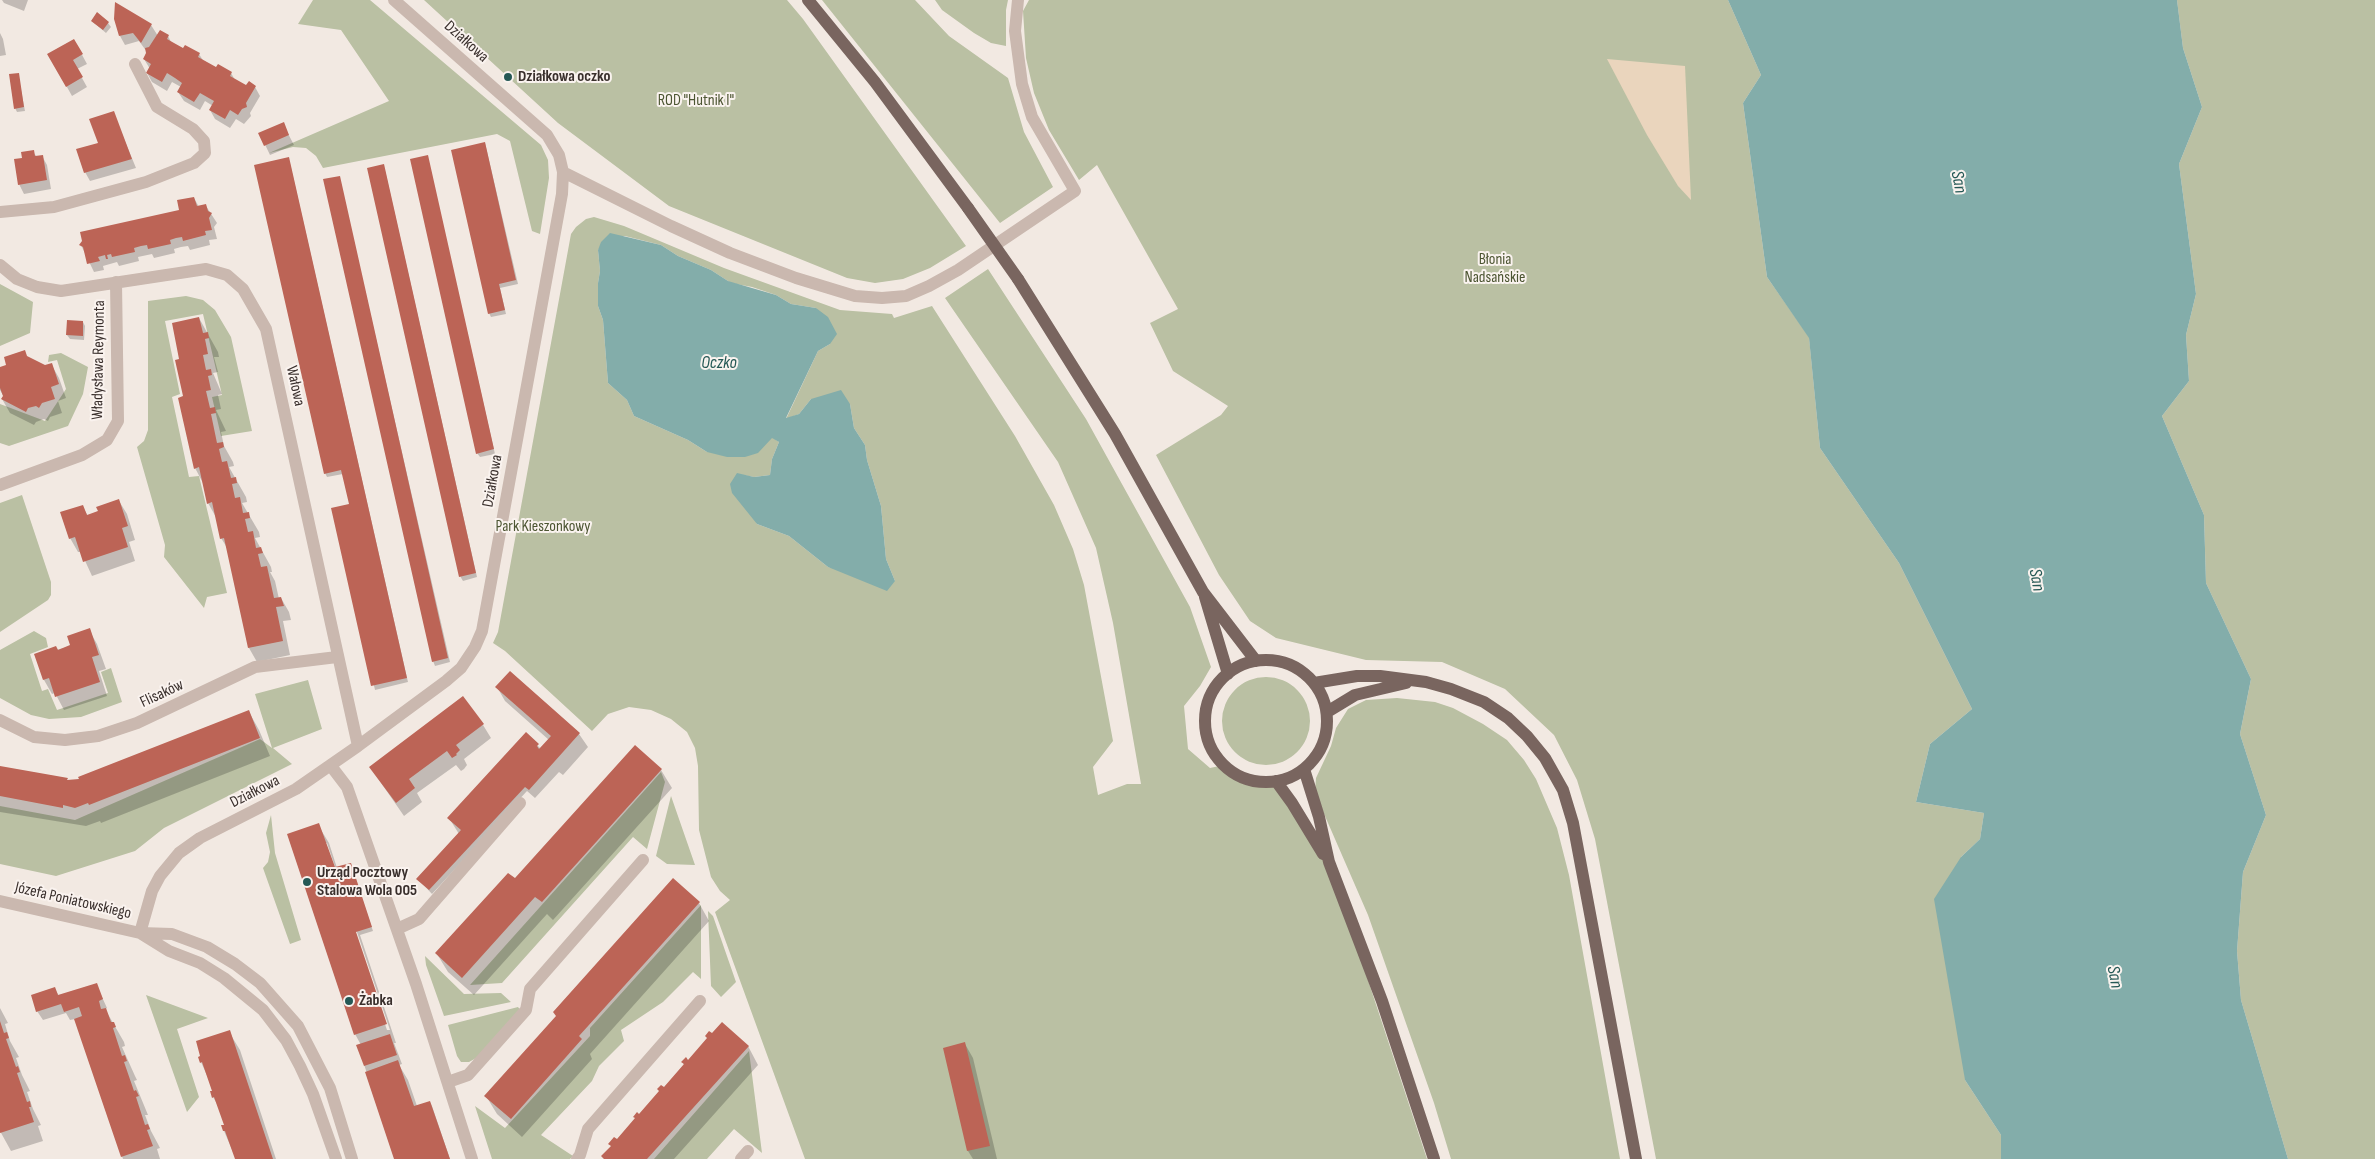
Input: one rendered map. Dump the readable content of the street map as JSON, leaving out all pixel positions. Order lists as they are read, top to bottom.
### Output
{
  "streets": {
    "street": [
      "Działkowa",
      "Władysława Reymonta",
      "Wałowa",
      "Flisaków",
      "Józefa Poniatowskiego"
    ]
  },
  "crossings": [
    ["Działkowa", "Wałowa"],
    ["Działkowa", "Józefa Poniatowskiego"],
    ["Władysława Reymonta", "Wałowa"],
    ["Wałowa", "Flisaków"]
  ],
  "water": ["San", "Oczko"],
  "parks": ["ROD \"Hutnik I\"", "Błonia Nadsańskie", "Park Kieszonkowy"],
  "places": ["Działkowa oczko", "Urząd Pocztowy Stalowa Wola 005", "Żabka"]
}
